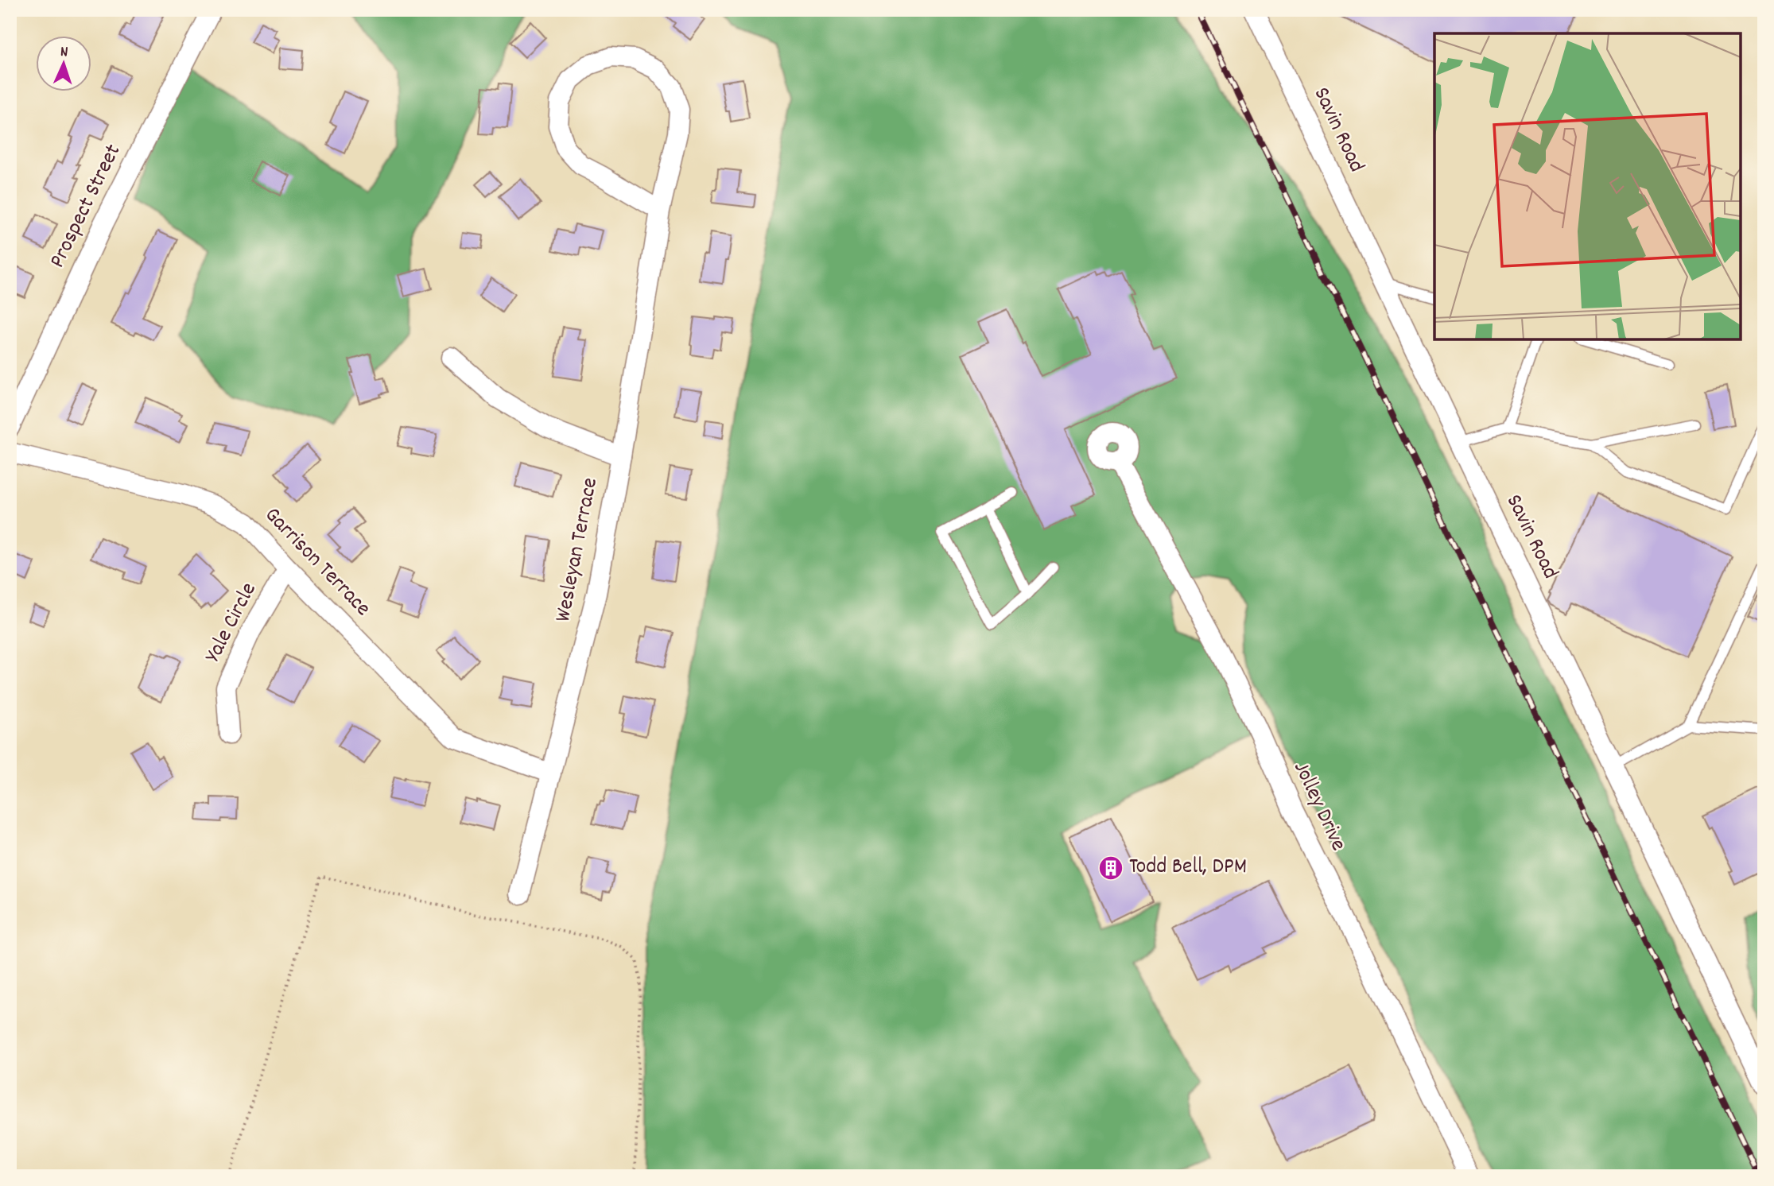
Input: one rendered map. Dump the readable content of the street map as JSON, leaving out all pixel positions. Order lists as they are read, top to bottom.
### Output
{
  "streets": {
    "street": [
      "Savin Road",
      "Prospect Street",
      "Wesleyan Terrace",
      "Garrison Terrace",
      "Yale Circle",
      "Jolley Drive"
    ]
  },
  "crossings": [
    ["Wesleyan Terrace", "Garrison Terrace"],
    ["Garrison Terrace", "Yale Circle"]
  ],
  "places": {
    "building": ["Todd Bell, DPM"]
  },
  "north": "top"
}
